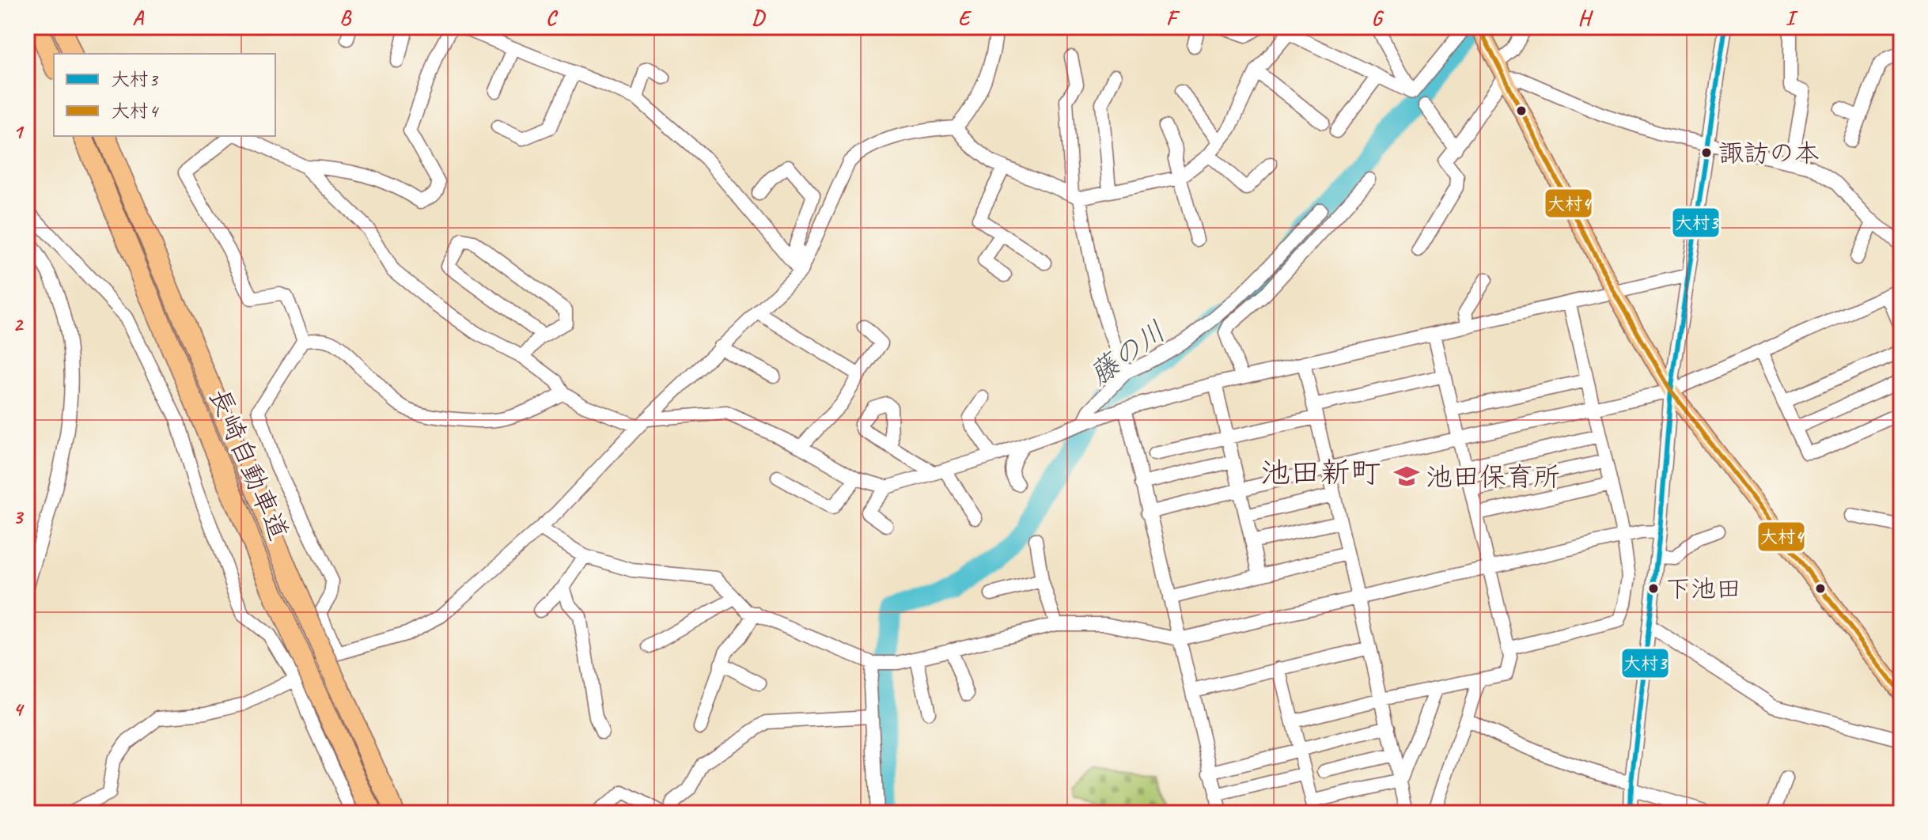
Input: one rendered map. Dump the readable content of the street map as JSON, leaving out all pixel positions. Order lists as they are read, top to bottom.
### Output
{
  "streets": {
    "highway": ["長崎自動車道"]
  },
  "districts": ["池田新町"],
  "water": ["藤の川"],
  "places": {
    "other": ["諏訪の本", "下池田"],
    "school or university": ["池田保育所"]
  },
  "lines": ["transit line 大村3", "transit line 大村4"],
  "legend": ["大村3", "大村4"],
  "grid": {
    "columns": [
      "A",
      "B",
      "C",
      "D",
      "E",
      "F",
      "G",
      "H",
      "I"
    ],
    "rows": [
      "1",
      "2",
      "3",
      "4"
    ]
  }
}
